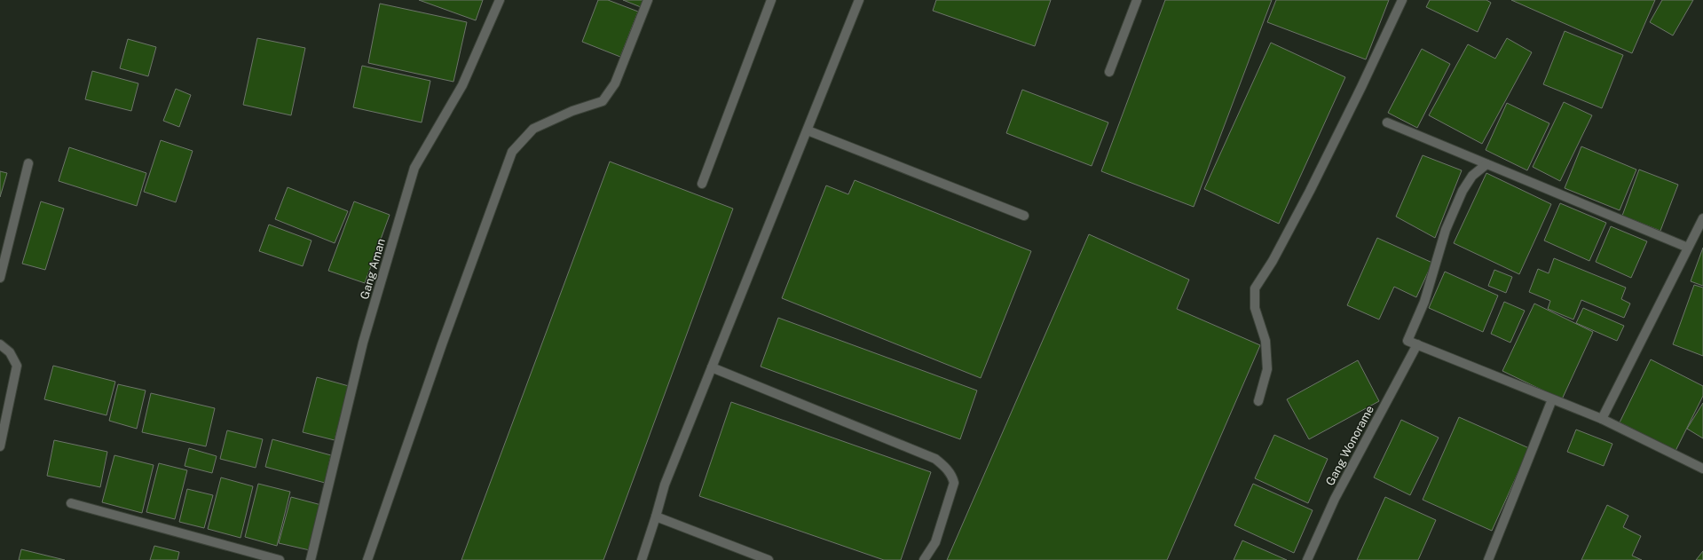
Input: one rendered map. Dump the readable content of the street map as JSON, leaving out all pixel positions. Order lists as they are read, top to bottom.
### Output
{
  "streets": {
    "street": ["Gang Aman", "Gang Wonorame"]
  }
}
